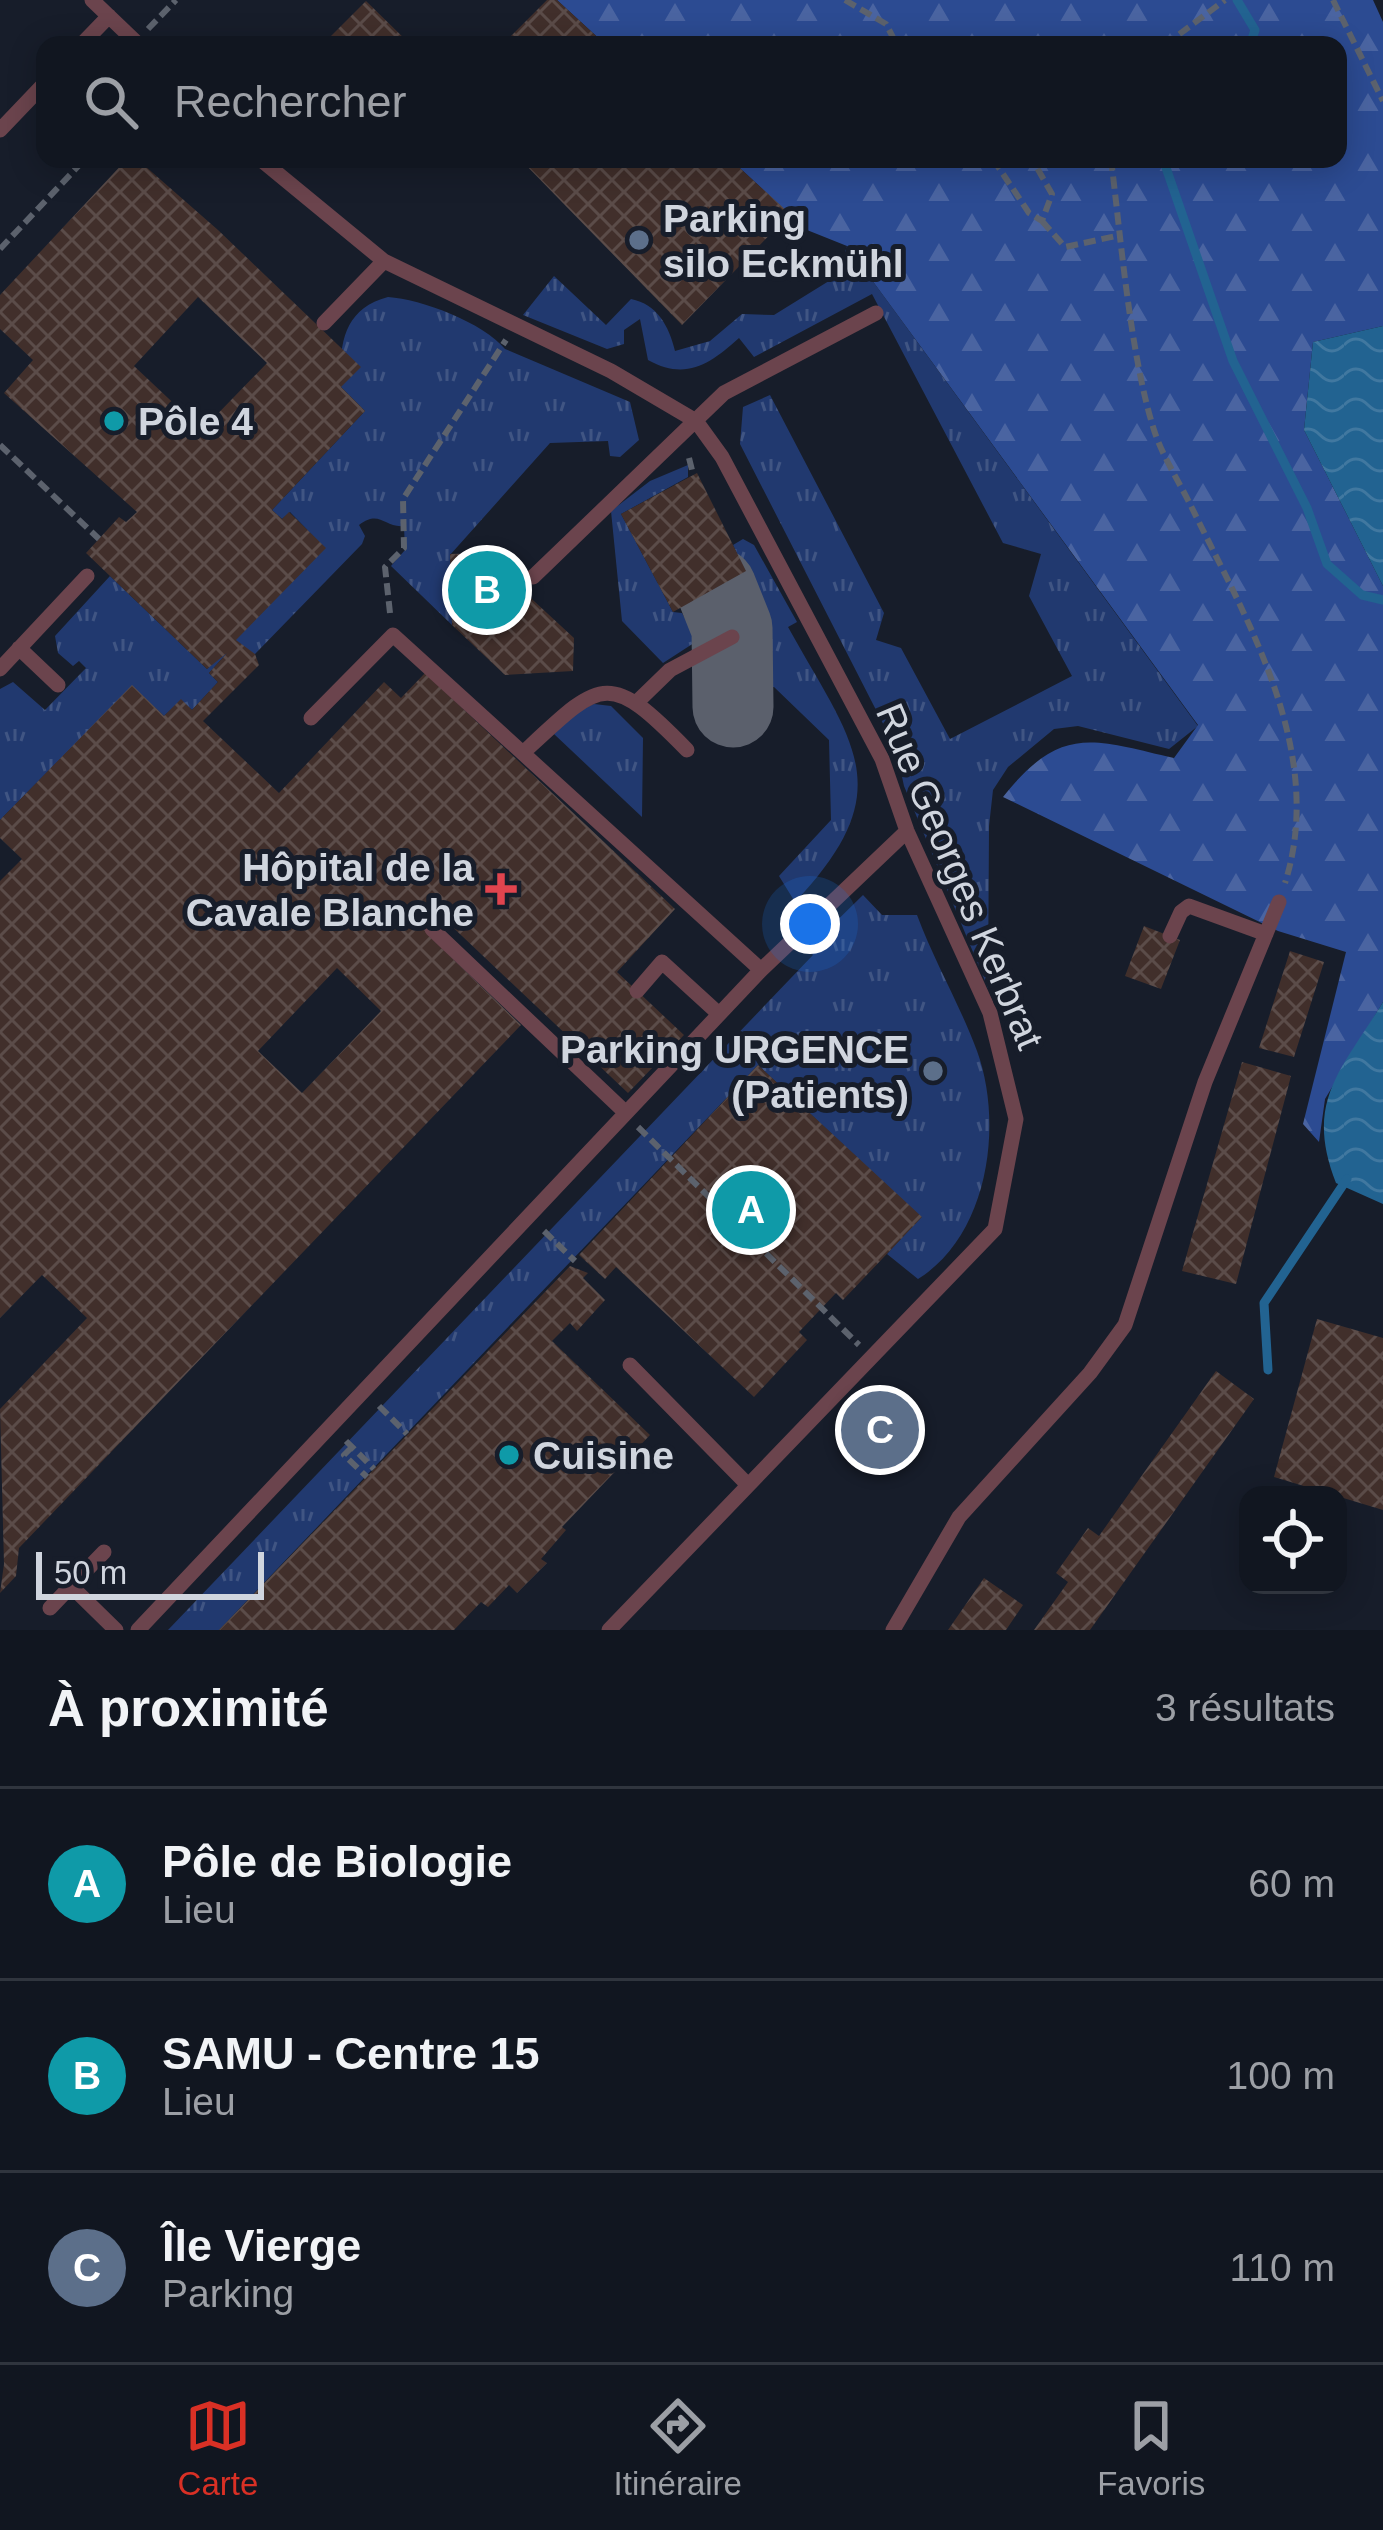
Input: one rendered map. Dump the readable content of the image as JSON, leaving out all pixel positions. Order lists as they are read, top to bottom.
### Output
{
  "streets": {
    "lane": ["Rue Georges Kerbrat"]
  },
  "places": {
    "other": [
      "Parking silo Eckmühl",
      "Pôle 4",
      "Parking URGENCE (Patients)",
      "Cuisine"
    ],
    "health": ["Hôpital de la Cavale Blanche"]
  },
  "scale_bar": "50 m",
  "page": {
    "search": "Rechercher",
    "pins": ["B", "A", "C"],
    "scale": "50 m",
    "heading": ["À proximité", "3 résultats"],
    "list": [
      {
        "mark": "A",
        "name": "Pôle de Biologie",
        "note": "Lieu",
        "value": "60 m"
      },
      {
        "mark": "B",
        "name": "SAMU - Centre 15",
        "note": "Lieu",
        "value": "100 m"
      },
      {
        "mark": "C",
        "name": "Île Vierge",
        "note": "Parking",
        "value": "110 m"
      }
    ],
    "nav": ["Carte", "Itinéraire", "Favoris"]
  }
}
